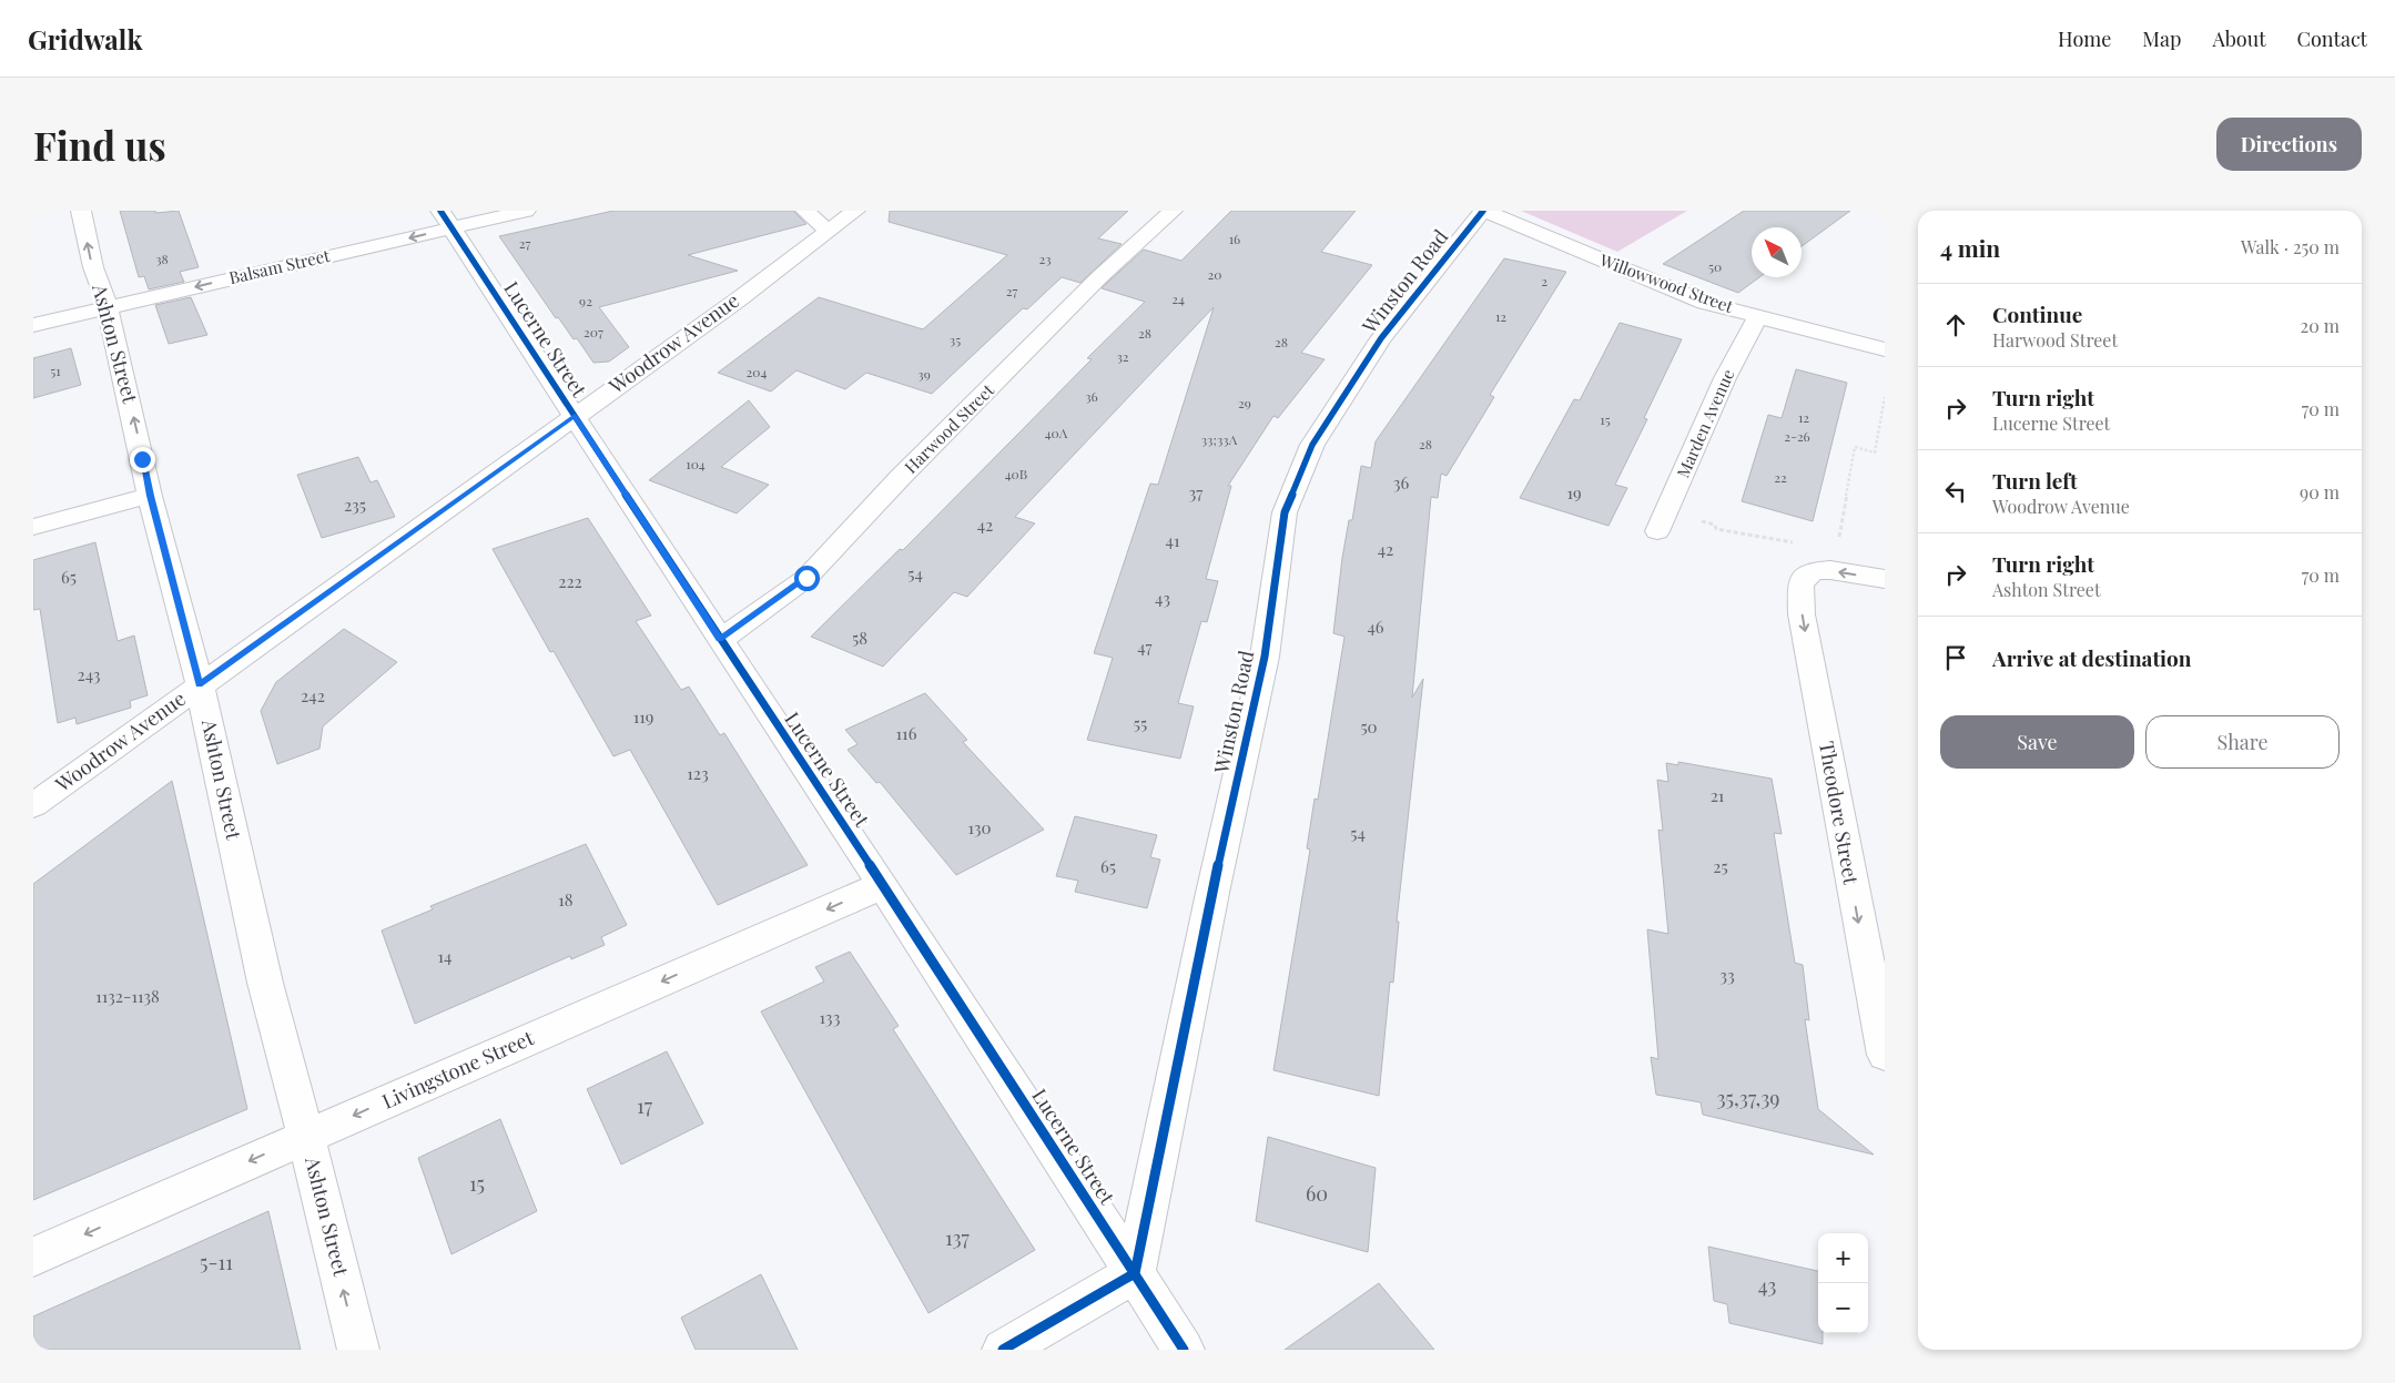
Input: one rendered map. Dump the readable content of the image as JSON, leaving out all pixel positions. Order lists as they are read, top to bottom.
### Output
{
  "streets": {
    "street": [
      "Balsam Street",
      "Winston Road",
      "Willowwood Street",
      "Lucerne Street",
      "Ashton Street",
      "Woodrow Avenue",
      "Marden Avenue",
      "Harwood Street",
      "Theodore Street",
      "Livingstone Street"
    ]
  },
  "crossings": [
    ["Balsam Street", "Lucerne Street"],
    ["Balsam Street", "Ashton Street"],
    ["Winston Road", "Willowwood Street"],
    ["Winston Road", "Lucerne Street"],
    ["Willowwood Street", "Marden Avenue"],
    ["Lucerne Street", "Woodrow Avenue"],
    ["Lucerne Street", "Harwood Street"],
    ["Lucerne Street", "Livingstone Street"],
    ["Ashton Street", "Woodrow Avenue"],
    ["Ashton Street", "Livingstone Street"]
  ],
  "one_way": [
    "Balsam Street",
    "Ashton Street",
    "Theodore Street",
    "Livingstone Street"
  ],
  "house_numbers": [
    "16",
    "27",
    "38",
    "23",
    "50",
    "20",
    "2",
    "27",
    "24",
    "92",
    "12",
    "207",
    "28",
    "35",
    "28",
    "32",
    "51",
    "204",
    "39",
    "36",
    "29",
    "12",
    "15",
    "40A",
    "2-26",
    "33;33A",
    "28",
    "104",
    "40B",
    "22",
    "36",
    "37",
    "19",
    "235",
    "42",
    "41",
    "42",
    "54",
    "65",
    "222",
    "43",
    "46",
    "58",
    "47",
    "243",
    "242",
    "119",
    "55",
    "50",
    "116",
    "123",
    "21",
    "130",
    "54",
    "65",
    "25",
    "18",
    "14",
    "33",
    "1132-1138",
    "133",
    "35,37,39",
    "17",
    "15",
    "60",
    "137",
    "5-11",
    "43"
  ],
  "north": "top left",
  "page": {
    "header": "Gridwalk",
    "nav": [
      "Home",
      "Map",
      "About",
      "Contact"
    ],
    "buttons": [
      "Directions",
      ["Save", "Share"]
    ],
    "title": "Find us",
    "heading": ["4 min", "Walk · 250 m"],
    "list": [
      ["Continue", "Harwood Street", "20 m"],
      ["Turn right", "Lucerne Street", "70 m"],
      ["Turn left", "Woodrow Avenue", "90 m"],
      ["Turn right", "Ashton Street", "70 m"],
      "Arrive at destination"
    ],
    "map_buttons": ["+", "−"]
  }
}
